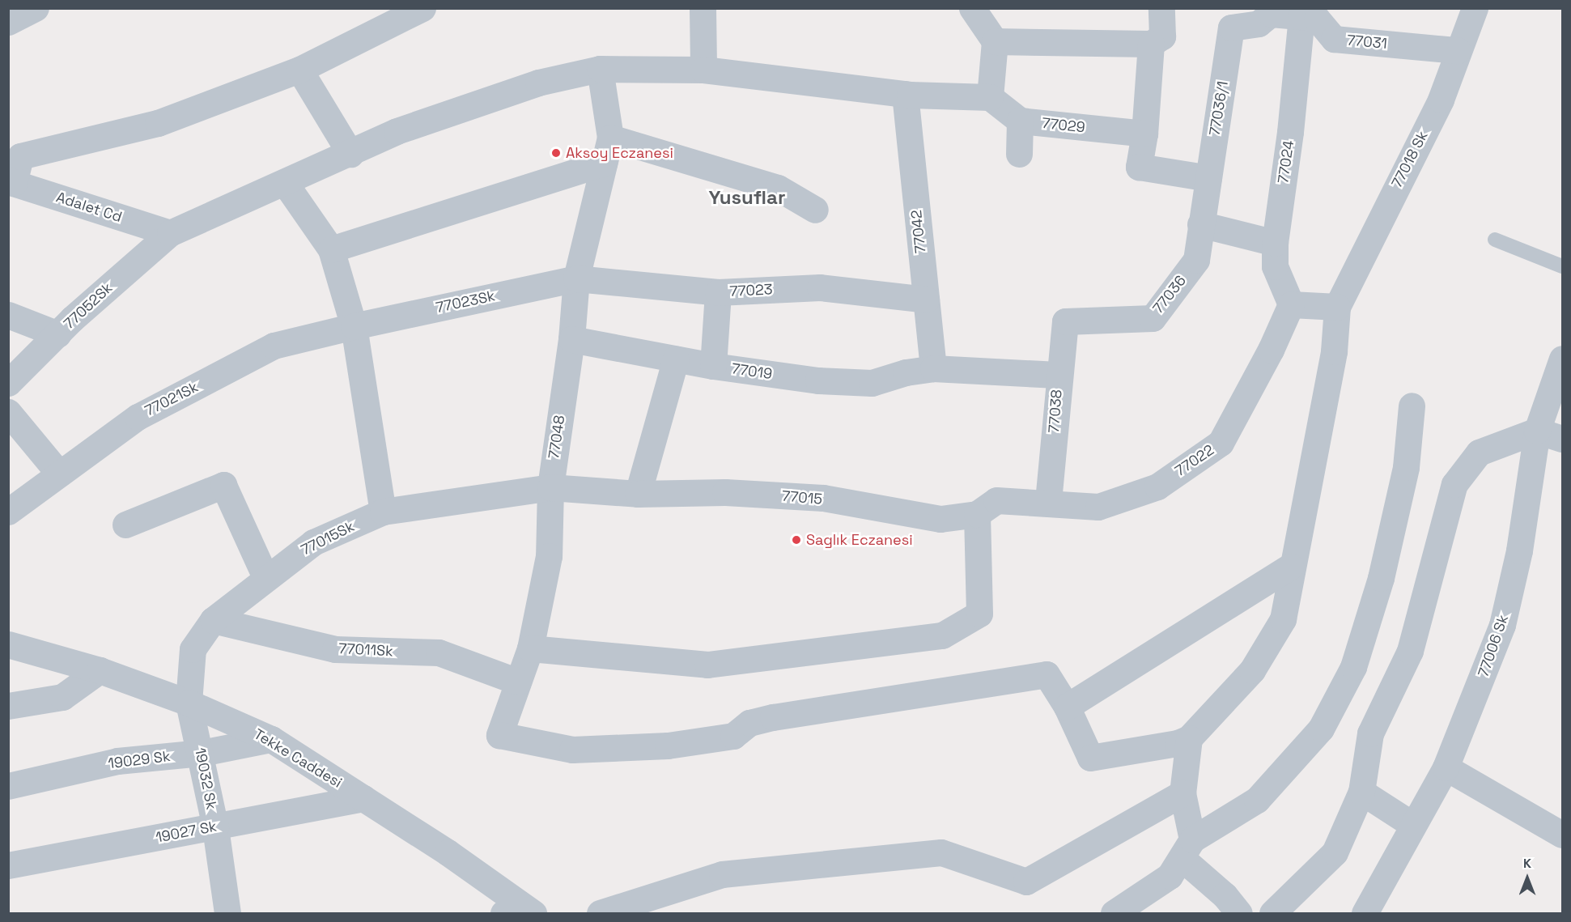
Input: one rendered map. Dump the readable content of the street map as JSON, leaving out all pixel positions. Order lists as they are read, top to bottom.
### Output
{
  "streets": {
    "street": [
      "77031",
      "77036/1",
      "77029",
      "77018 Sk",
      "77024",
      "Adalet Cd",
      "77042",
      "77023",
      "77036",
      "77023Sk",
      "77052Sk",
      "77019",
      "77021Sk",
      "77038",
      "77048",
      "77022",
      "77015",
      "77015Sk",
      "77006 Sk",
      "77011Sk",
      "Tekke Caddesi",
      "19029 Sk",
      "19032 Sk",
      "19027 Sk"
    ]
  },
  "crossings": [
    ["77031", "77018 Sk"],
    ["77031", "77024"],
    ["77036/1", "77036"],
    ["77024", "77022"],
    ["Adalet Cd", "77052Sk"],
    ["77042", "77023"],
    ["77042", "77052Sk"],
    ["77042", "77019"],
    ["77023", "77023Sk"],
    ["77023", "77048"],
    ["77036", "77038"],
    ["77023Sk", "77021Sk"],
    ["77023Sk", "77048"],
    ["77019", "77038"],
    ["77019", "77048"],
    ["77038", "77022"],
    ["77038", "77015"],
    ["77048", "77015"],
    ["77048", "77015Sk"],
    ["77048", "77011Sk"],
    ["77022", "77015"],
    ["77015", "77015Sk"],
    ["77015Sk", "77011Sk"],
    ["77015Sk", "Tekke Caddesi"],
    ["77015Sk", "19032 Sk"],
    ["Tekke Caddesi", "19029 Sk"],
    ["Tekke Caddesi", "19032 Sk"],
    ["Tekke Caddesi", "19027 Sk"],
    ["19029 Sk", "19032 Sk"],
    ["19032 Sk", "19027 Sk"]
  ],
  "districts": ["Yusuflar"],
  "places": ["Aksoy Eczanesi", "Saglık Eczanesi"],
  "north": "top"
}
